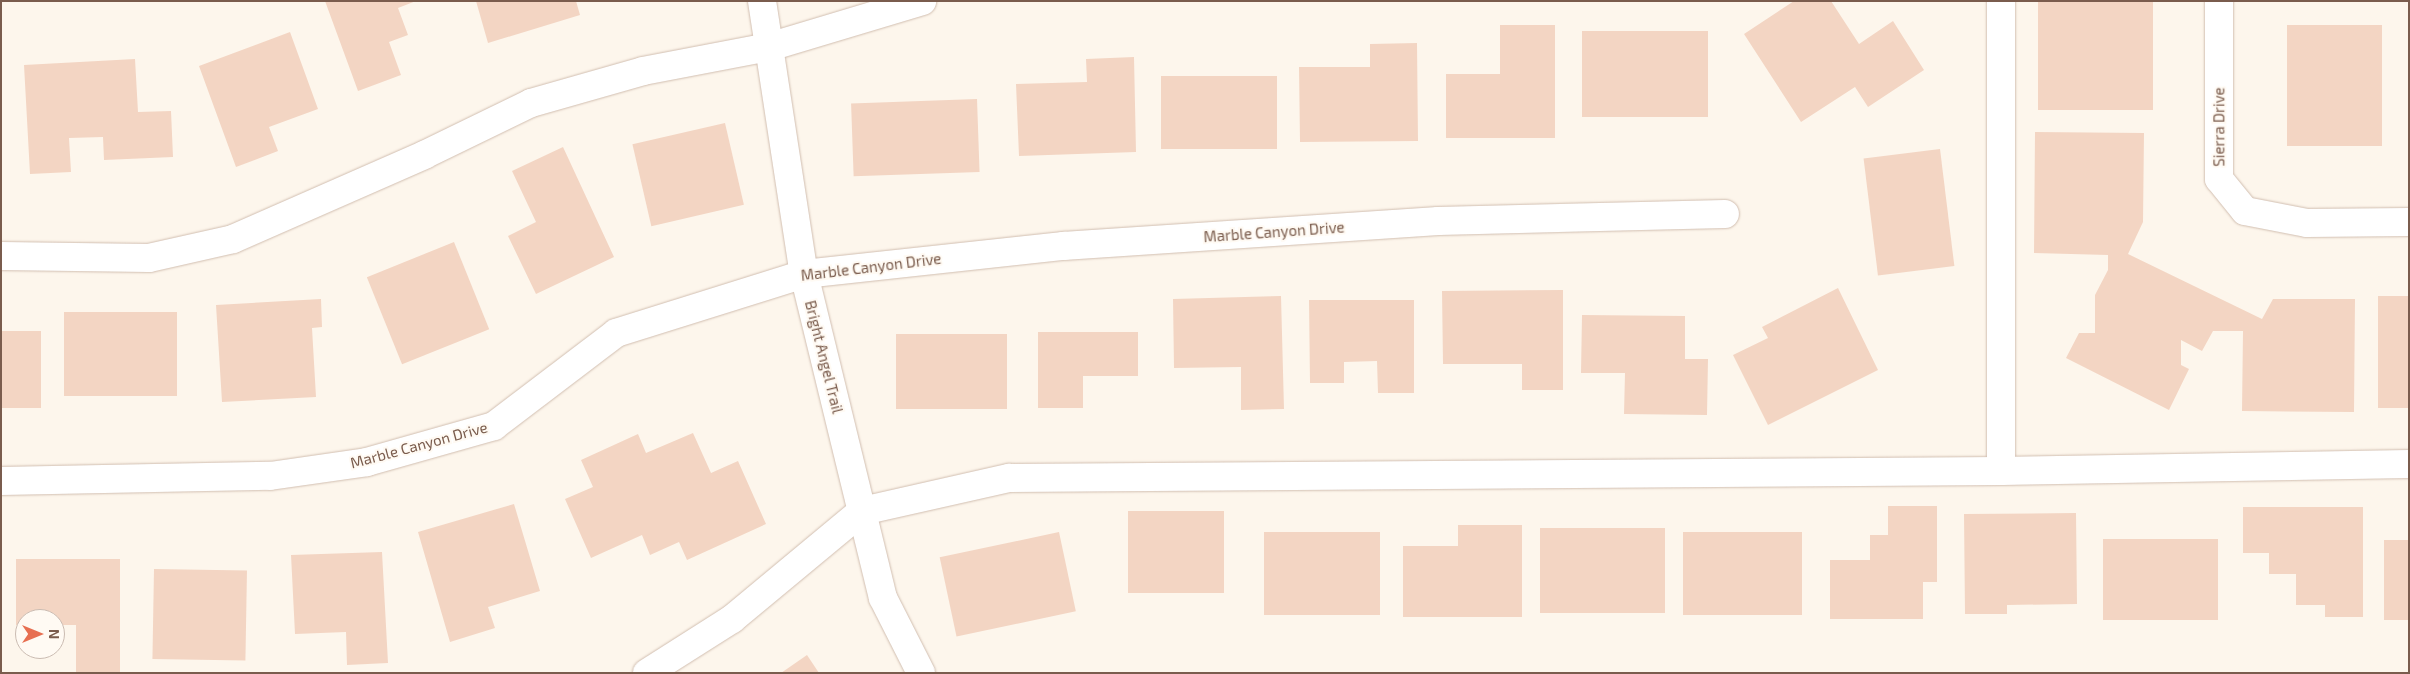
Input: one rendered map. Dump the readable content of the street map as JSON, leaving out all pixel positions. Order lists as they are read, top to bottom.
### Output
{
  "streets": {
    "street": ["Sierra Drive", "Marble Canyon Drive", "Bright Angel Trail"]
  },
  "crossings": [
    ["Marble Canyon Drive", "Bright Angel Trail"]
  ],
  "north": "right"
}
